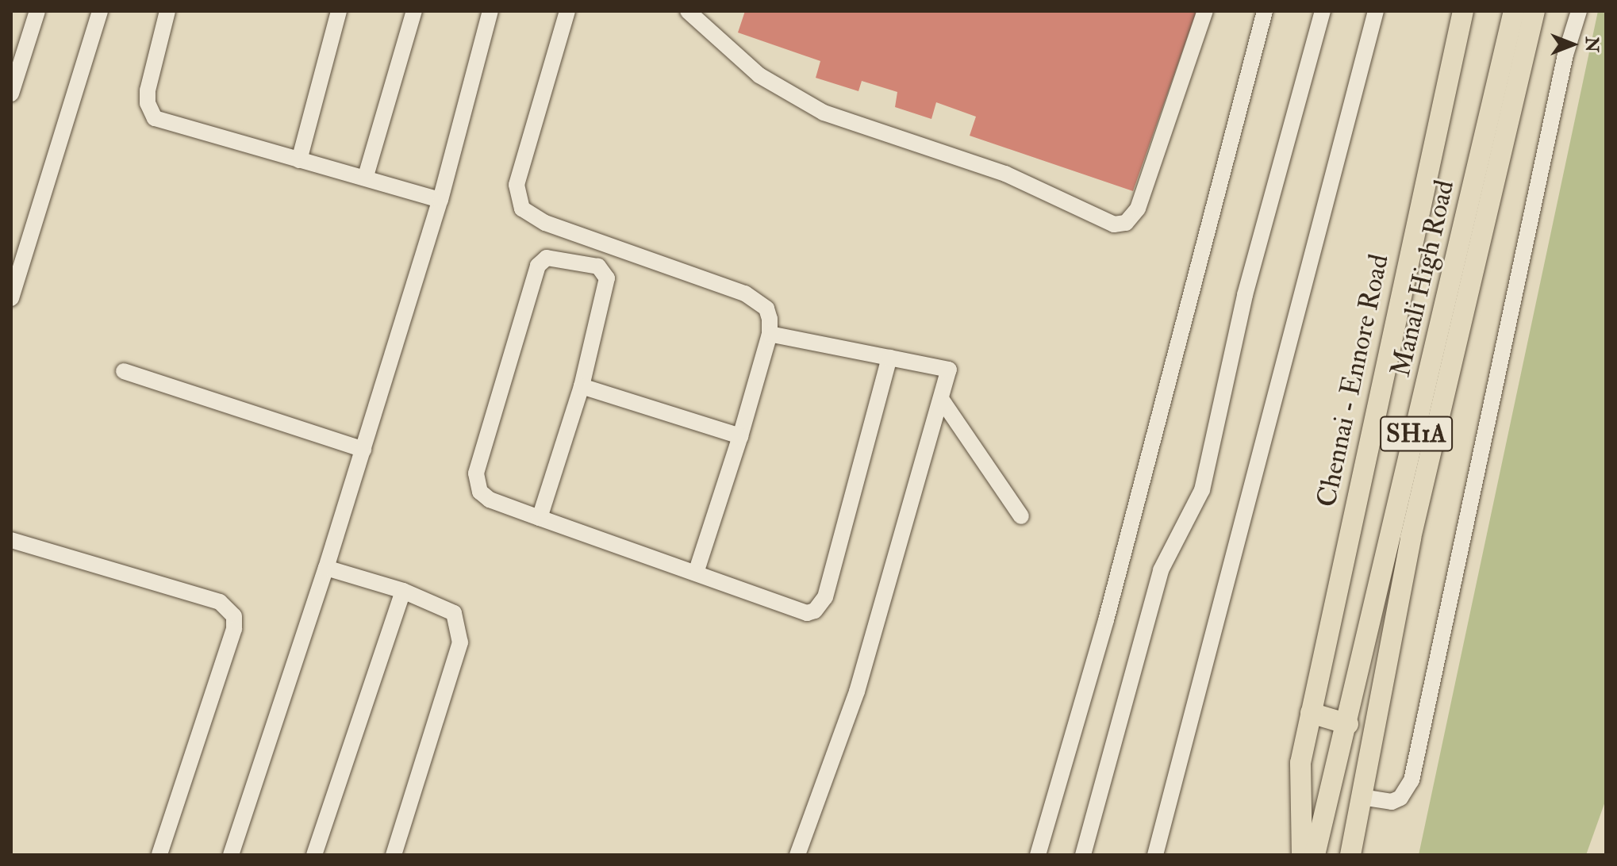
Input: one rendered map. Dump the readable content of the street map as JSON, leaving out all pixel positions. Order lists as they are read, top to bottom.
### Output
{
  "streets": {
    "main road": ["Manali High Road", "Chennai - Ennore Road", "SH1A"]
  },
  "north": "right"
}
